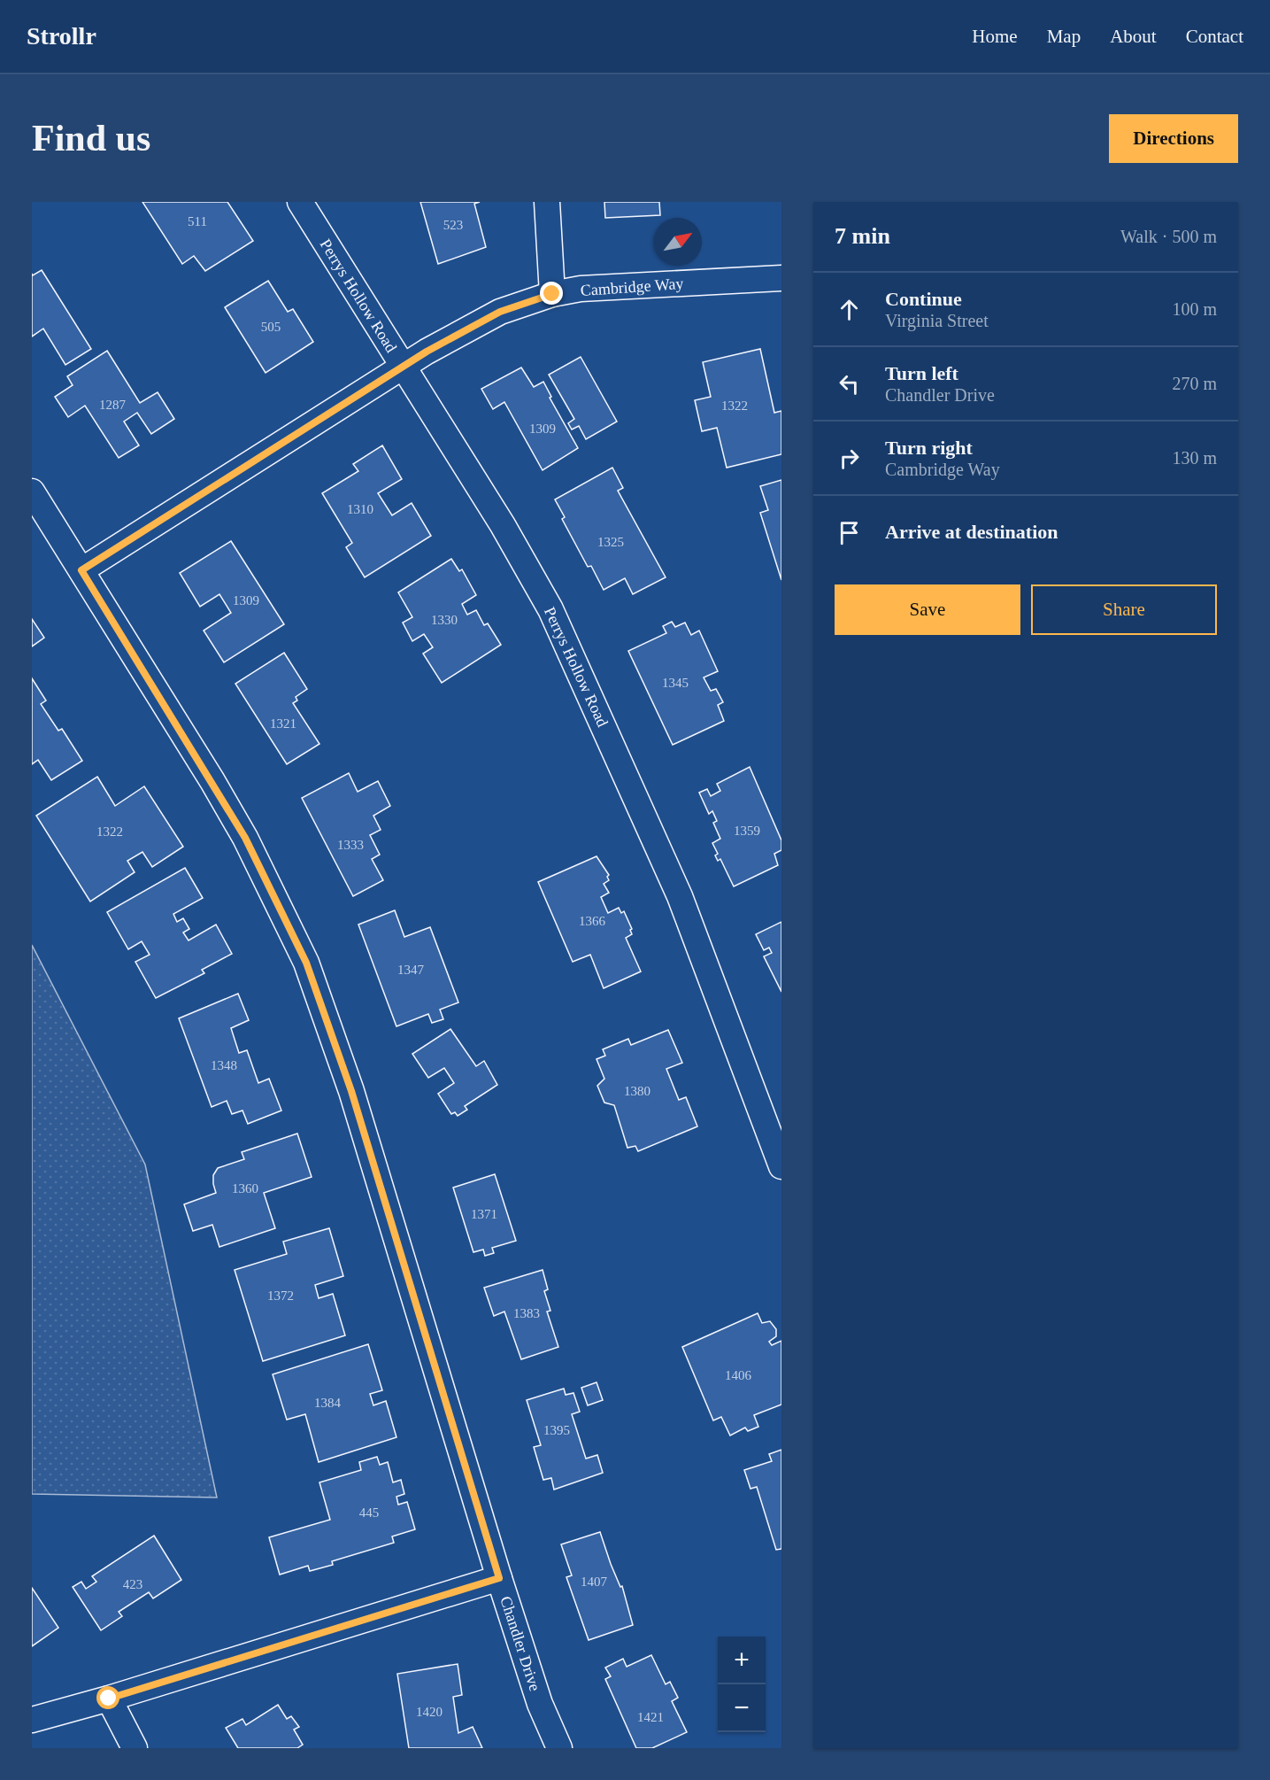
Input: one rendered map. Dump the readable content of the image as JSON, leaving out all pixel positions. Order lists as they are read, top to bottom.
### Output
{
  "streets": {
    "street": ["Cambridge Way", "Perrys Hollow Road", "Chandler Drive"]
  },
  "crossings": [
    ["Cambridge Way", "Perrys Hollow Road"],
    ["Cambridge Way", "Chandler Drive"]
  ],
  "house_numbers": [
    "511",
    "523",
    "505",
    "1287",
    "1322",
    "1309",
    "1310",
    "1325",
    "1309",
    "1330",
    "1345",
    "1321",
    "1359",
    "1322",
    "1333",
    "1366",
    "1347",
    "1348",
    "1380",
    "1360",
    "1371",
    "1372",
    "1383",
    "1406",
    "1384",
    "1395",
    "445",
    "1407",
    "423",
    "1420",
    "1421"
  ],
  "north": "top right",
  "page": {
    "header": "Strollr",
    "nav": [
      "Home",
      "Map",
      "About",
      "Contact"
    ],
    "buttons": [
      "Directions",
      ["Save", "Share"]
    ],
    "title": "Find us",
    "heading": ["7 min", "Walk · 500 m"],
    "list": [
      ["Continue", "Virginia Street", "100 m"],
      ["Turn left", "Chandler Drive", "270 m"],
      ["Turn right", "Cambridge Way", "130 m"],
      "Arrive at destination"
    ],
    "map_buttons": ["+", "−"]
  }
}
